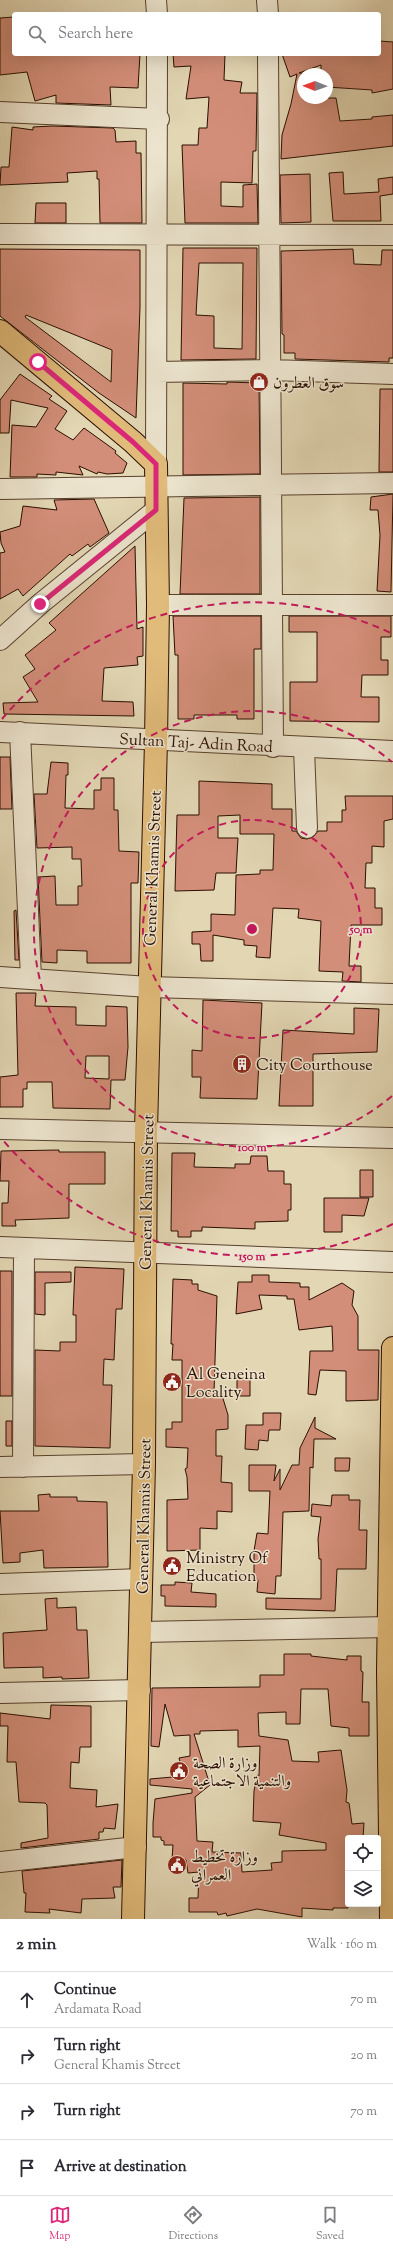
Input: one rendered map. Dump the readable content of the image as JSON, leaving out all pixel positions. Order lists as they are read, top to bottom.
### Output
{
  "streets": {
    "main road": ["General Khamis Street"],
    "street": ["Sultan Taj- Adin Road"]
  },
  "crossings": [
    ["Sultan Taj- Adin Road", "General Khamis Street"]
  ],
  "places": {
    "shop": ["سوق العطرون"],
    "building": ["City Courthouse"],
    "public building": [
      "Al Geneina Locality",
      "Ministry Of Education",
      "وزارة الصحة والتنمية الاجتماعية",
      "وزارة تخطيط العمراني"
    ]
  },
  "north": "left",
  "page": {
    "search": "Search here",
    "heading": ["2 min", "Walk · 160 m"],
    "list": [
      ["Continue", "Ardamata Road", "70 m"],
      ["Turn right", "General Khamis Street", "20 m"],
      ["Turn right", "70 m"],
      "Arrive at destination"
    ],
    "nav": ["Map", "Directions", "Saved"]
  },
  "rings": ["50 m", "100 m", "150 m"]
}
